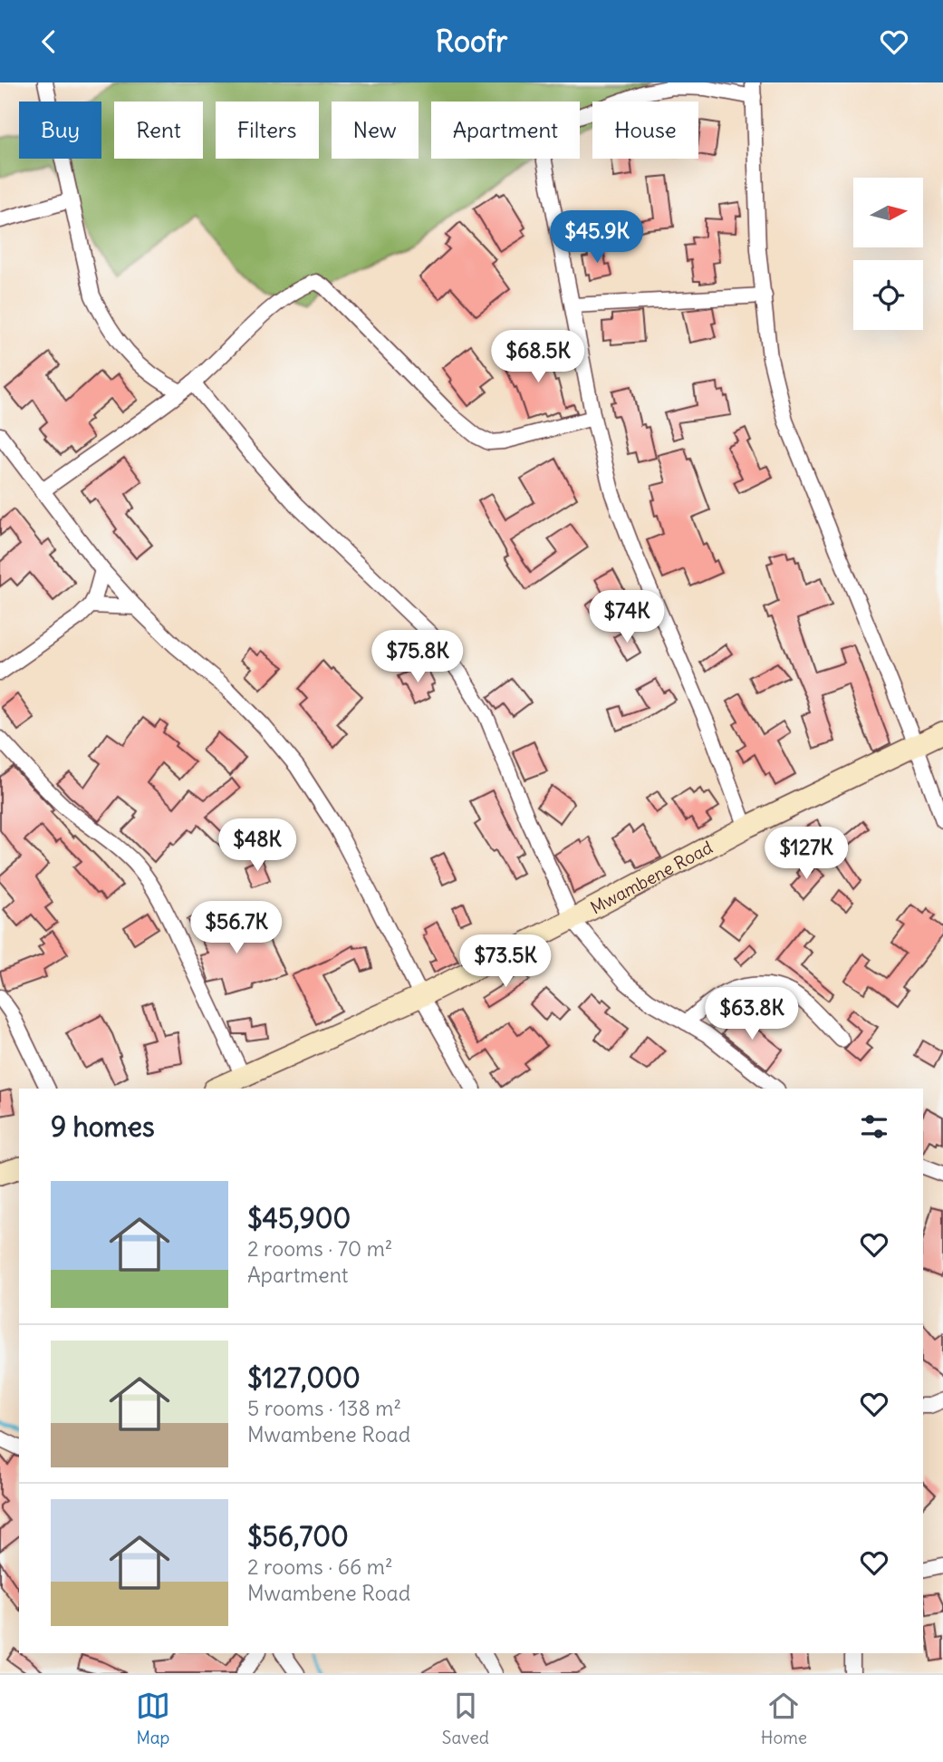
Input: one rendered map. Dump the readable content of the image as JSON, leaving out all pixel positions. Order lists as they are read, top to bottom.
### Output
{
  "streets": {
    "street": ["Mwambene Road"]
  },
  "north": "right",
  "page": {
    "header": "Roofr",
    "chip": [
      "Buy",
      "Rent",
      "Filters",
      "New",
      "Apartment",
      "House"
    ],
    "price": [
      "$45.9K",
      "$68.5K",
      "$74K",
      "$75.8K",
      "$48K",
      "$127K",
      "$56.7K",
      "$73.5K",
      "$63.8K"
    ],
    "heading": "9 homes",
    "list": [
      {
        "name": "$45,900",
        "note": "2 rooms · 70 m² · Apartment"
      },
      {
        "name": "$127,000",
        "note": "5 rooms · 138 m² · Mwambene Road"
      },
      {
        "name": "$56,700",
        "note": "2 rooms · 66 m² · Mwambene Road"
      }
    ],
    "tabs": ["Map", "Saved", "Home"]
  }
}
